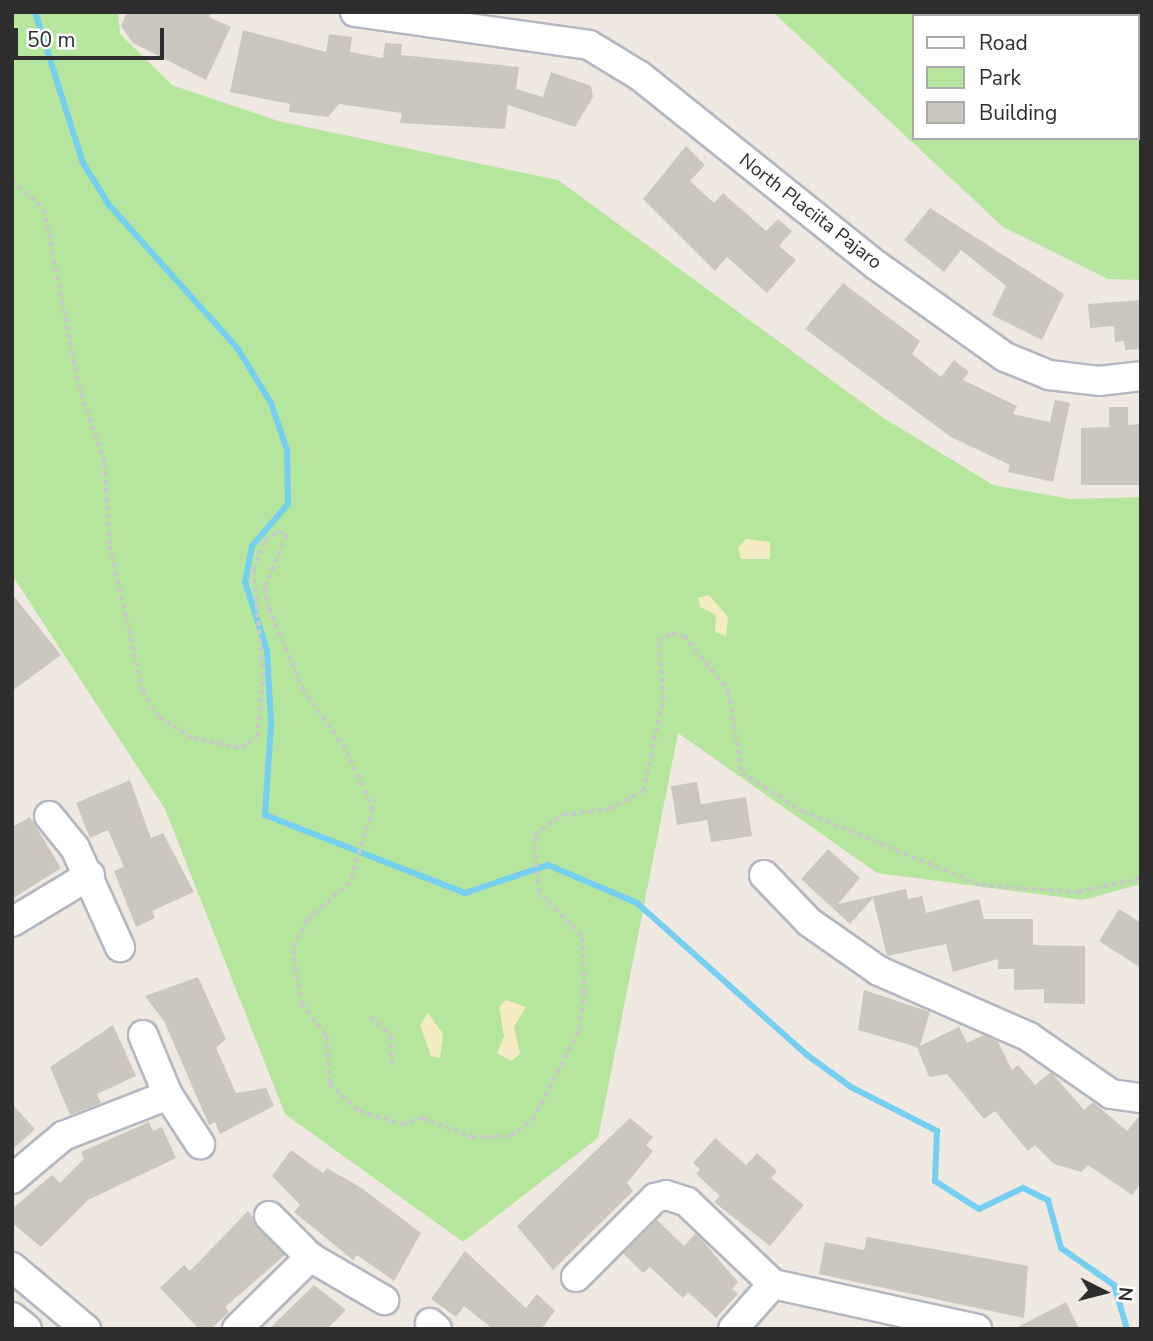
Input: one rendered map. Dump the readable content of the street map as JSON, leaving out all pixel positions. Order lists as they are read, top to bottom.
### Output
{
  "streets": {
    "street": ["North Placiita Pajaro"]
  },
  "legend": ["Road", "Park", "Building"],
  "scale_bar": "50 m",
  "north": "right"
}
